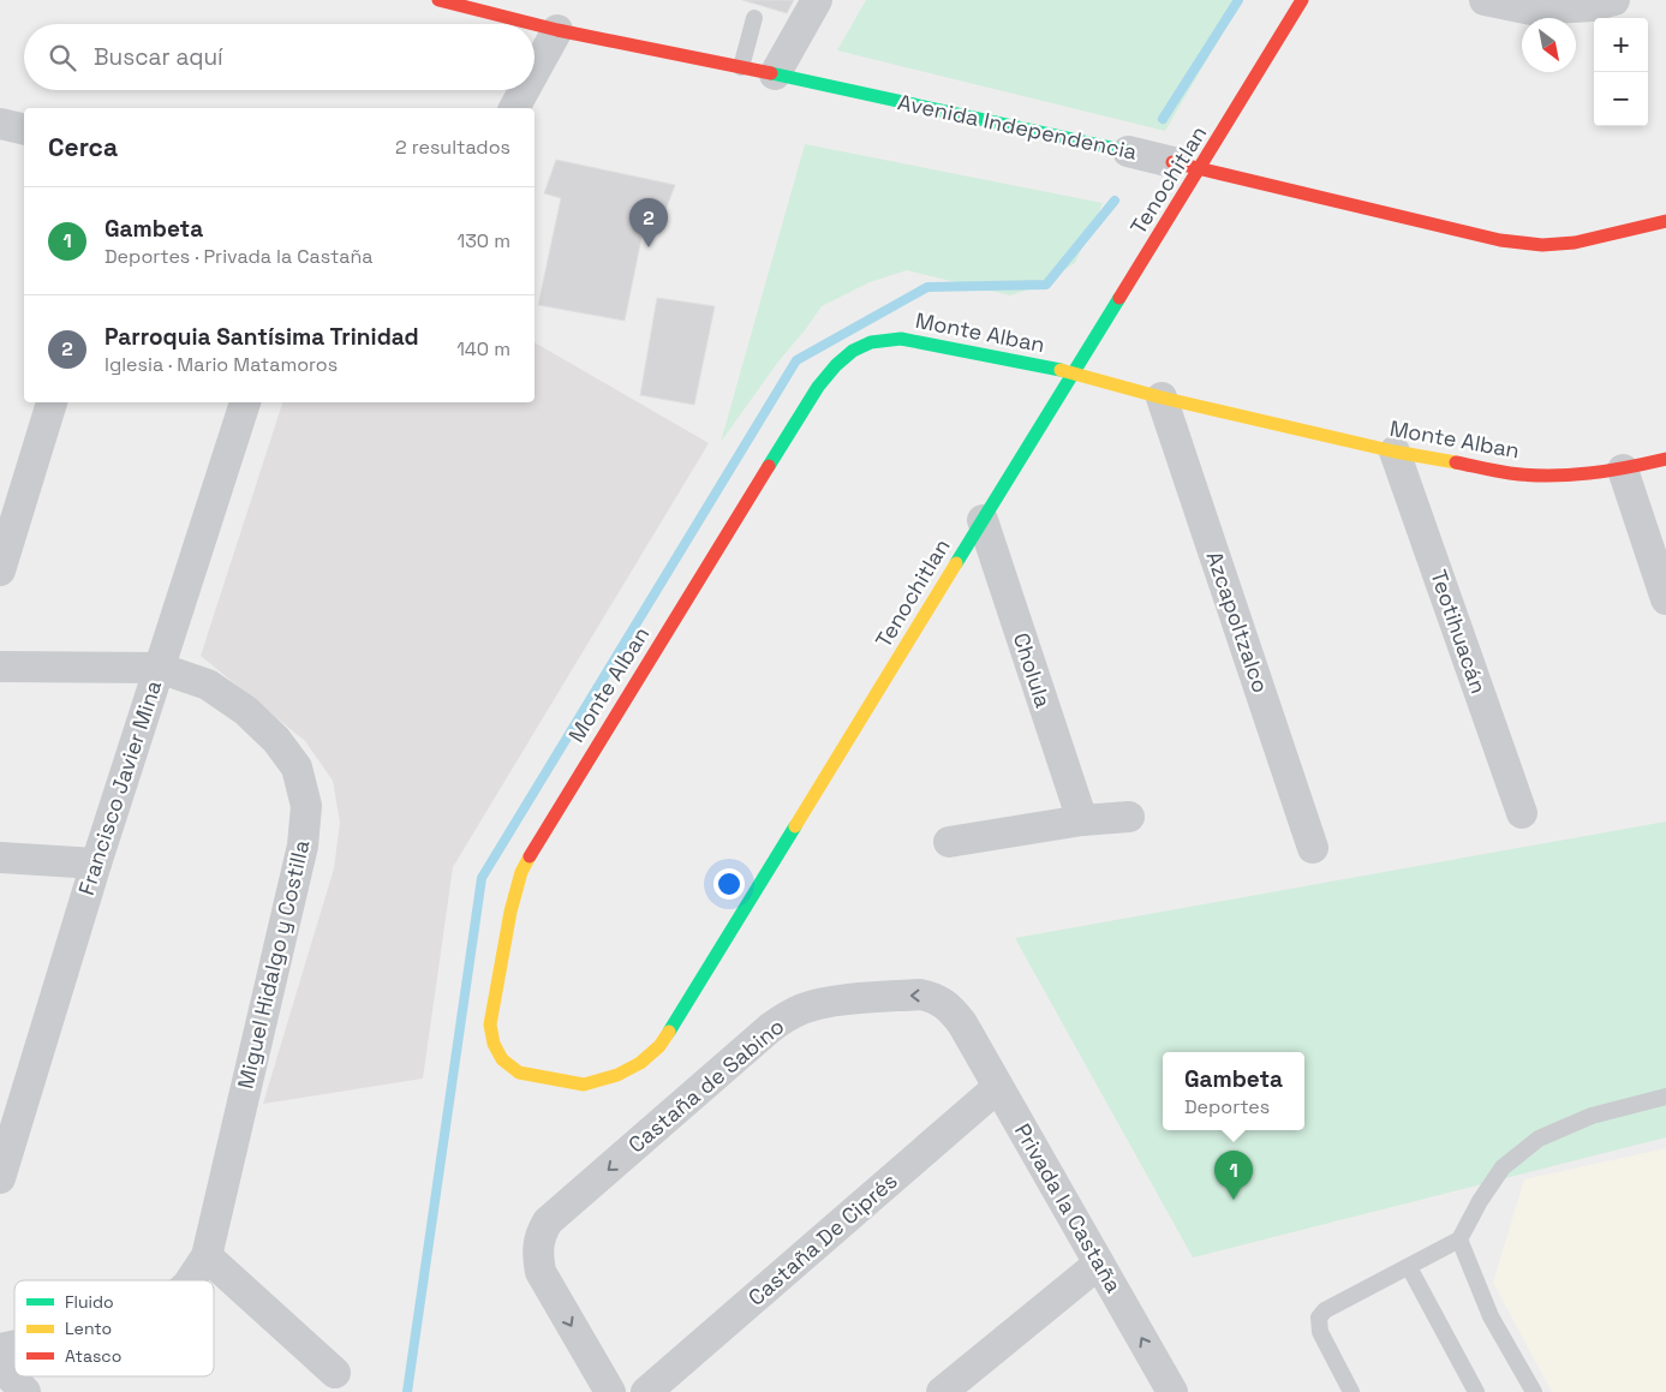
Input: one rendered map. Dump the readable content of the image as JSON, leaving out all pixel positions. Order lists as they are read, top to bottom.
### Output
{
  "streets": {
    "street": [
      "Avenida Independencia",
      "Tenochitlan",
      "Monte Alban",
      "Azcapoltzalco",
      "Teotihuacán",
      "Cholula",
      "Francisco Javier Mina",
      "Miguel Hidalgo y Costilla",
      "Castaña de Sabino",
      "Privada la Castaña",
      "Castaña De Ciprés"
    ]
  },
  "crossings": [
    ["Avenida Independencia", "Tenochitlan"],
    ["Tenochitlan", "Monte Alban"],
    ["Tenochitlan", "Cholula"],
    ["Monte Alban", "Azcapoltzalco"],
    ["Monte Alban", "Teotihuacán"],
    ["Francisco Javier Mina", "Miguel Hidalgo y Costilla"],
    ["Castaña de Sabino", "Privada la Castaña"],
    ["Privada la Castaña", "Castaña De Ciprés"]
  ],
  "legend": ["Fluido", "Lento", "Atasco"],
  "north": "bottom right",
  "page": {
    "map_buttons": ["+", "−"],
    "search": "Buscar aquí",
    "heading": ["Cerca", "2 resultados"],
    "list": [
      {
        "mark": "1",
        "name": "Gambeta",
        "note": "Deportes · Privada la Castaña",
        "value": "130 m"
      },
      {
        "mark": "2",
        "name": "Parroquia Santísima Trinidad",
        "note": "Iglesia · Mario Matamoros",
        "value": "140 m"
      }
    ],
    "pins": ["2", "1"],
    "popup": ["Gambeta", "Deportes"]
  }
}
